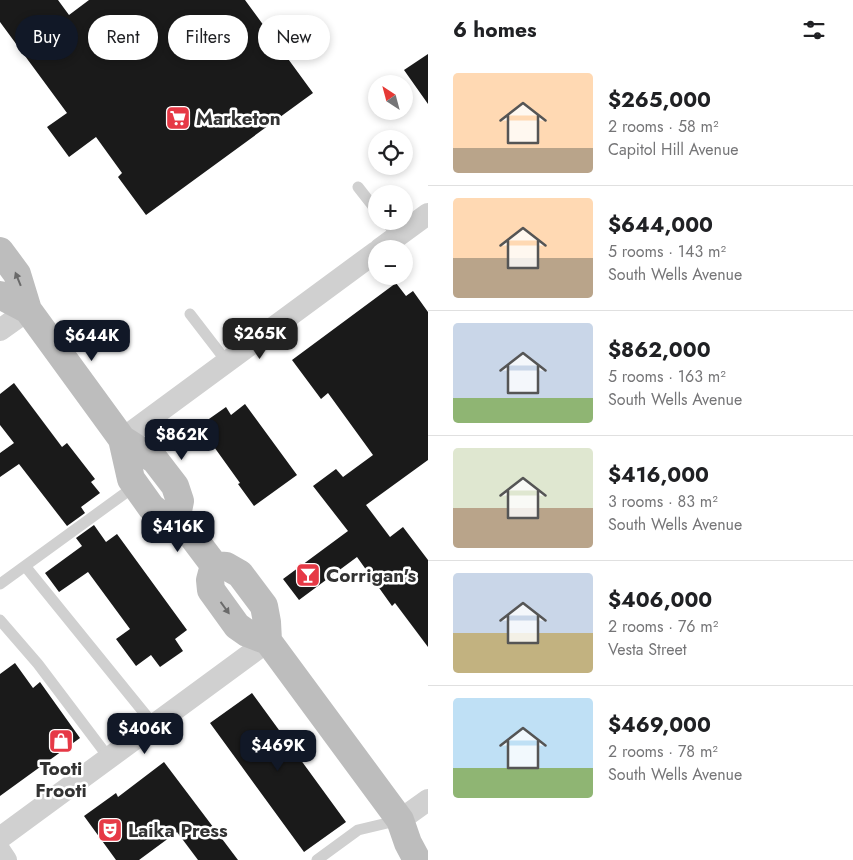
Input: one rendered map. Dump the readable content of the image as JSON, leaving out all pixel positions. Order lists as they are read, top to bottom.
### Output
{
  "places": {
    "supermarket": ["Marketon"],
    "bar": ["Corrigan's"],
    "shop": ["Tooti Frooti"],
    "theatre": ["Laika Press"]
  },
  "north": "top left",
  "page": {
    "heading": "6 homes",
    "chip": [
      "Buy",
      "Rent",
      "Filters",
      "New"
    ],
    "list": [
      {
        "name": "$265,000",
        "note": "2 rooms · 58 m² · Capitol Hill Avenue"
      },
      {
        "name": "$644,000",
        "note": "5 rooms · 143 m² · South Wells Avenue"
      },
      {
        "name": "$862,000",
        "note": "5 rooms · 163 m² · South Wells Avenue"
      },
      {
        "name": "$416,000",
        "note": "3 rooms · 83 m² · South Wells Avenue"
      },
      {
        "name": "$406,000",
        "note": "2 rooms · 76 m² · Vesta Street"
      },
      {
        "name": "$469,000",
        "note": "2 rooms · 78 m² · South Wells Avenue"
      }
    ],
    "map_buttons": ["+", "−"],
    "price": [
      "$265K",
      "$644K",
      "$862K",
      "$416K",
      "$406K",
      "$469K"
    ]
  }
}
